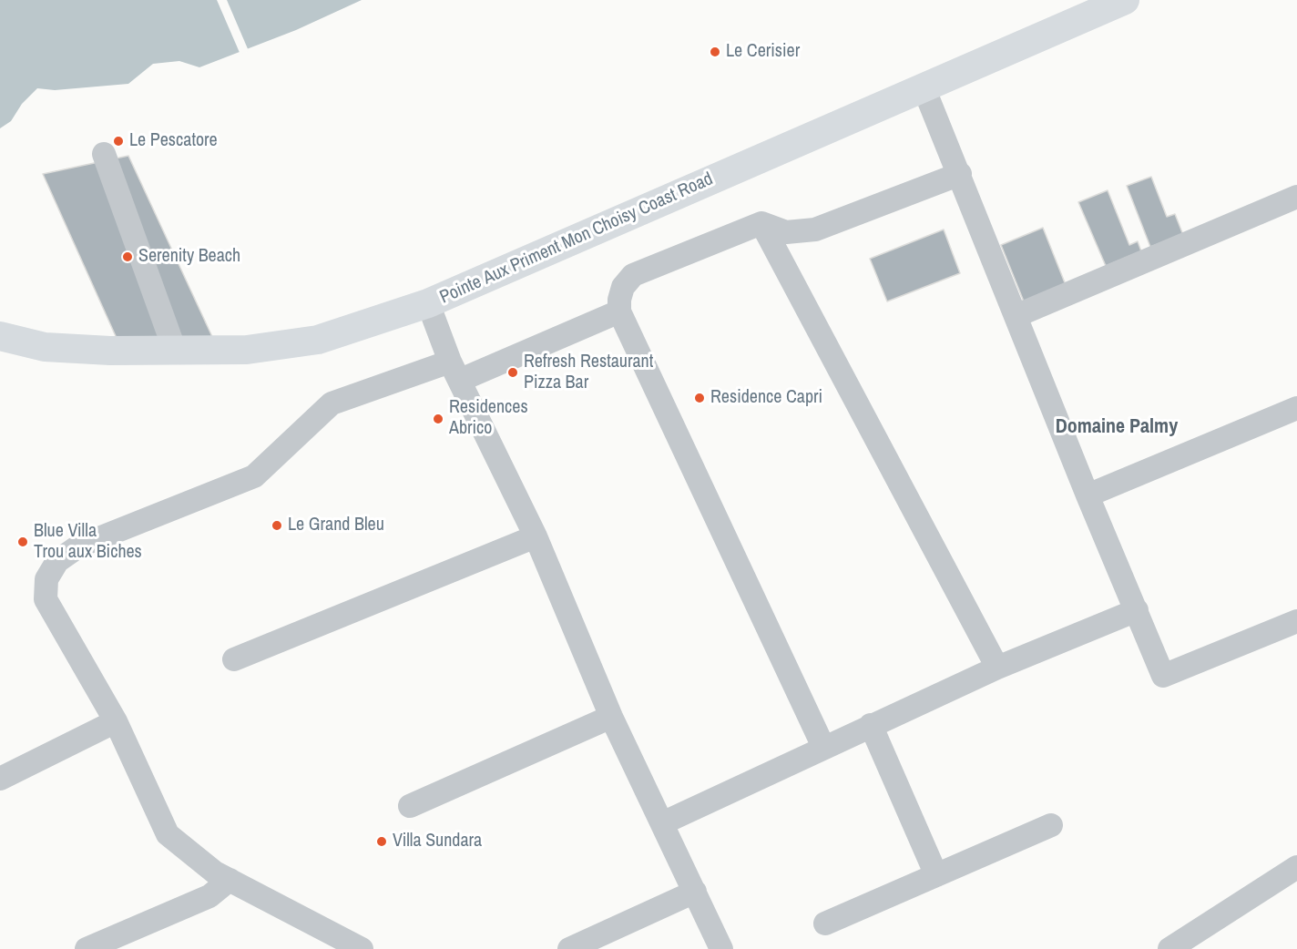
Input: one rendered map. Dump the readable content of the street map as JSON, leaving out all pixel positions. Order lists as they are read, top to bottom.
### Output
{
  "streets": {
    "main road": ["Pointe Aux Priment Mon Choisy Coast Road"]
  },
  "districts": ["Domaine Palmy"],
  "places": [
    "Le Cerisier",
    "Le Pescatore",
    "Serenity Beach",
    "Refresh Restaurant Pizza Bar",
    "Residence Capri",
    "Residences Abrico",
    "Le Grand Bleu",
    "Blue Villa Trou aux Biches",
    "Villa Sundara"
  ]
}
